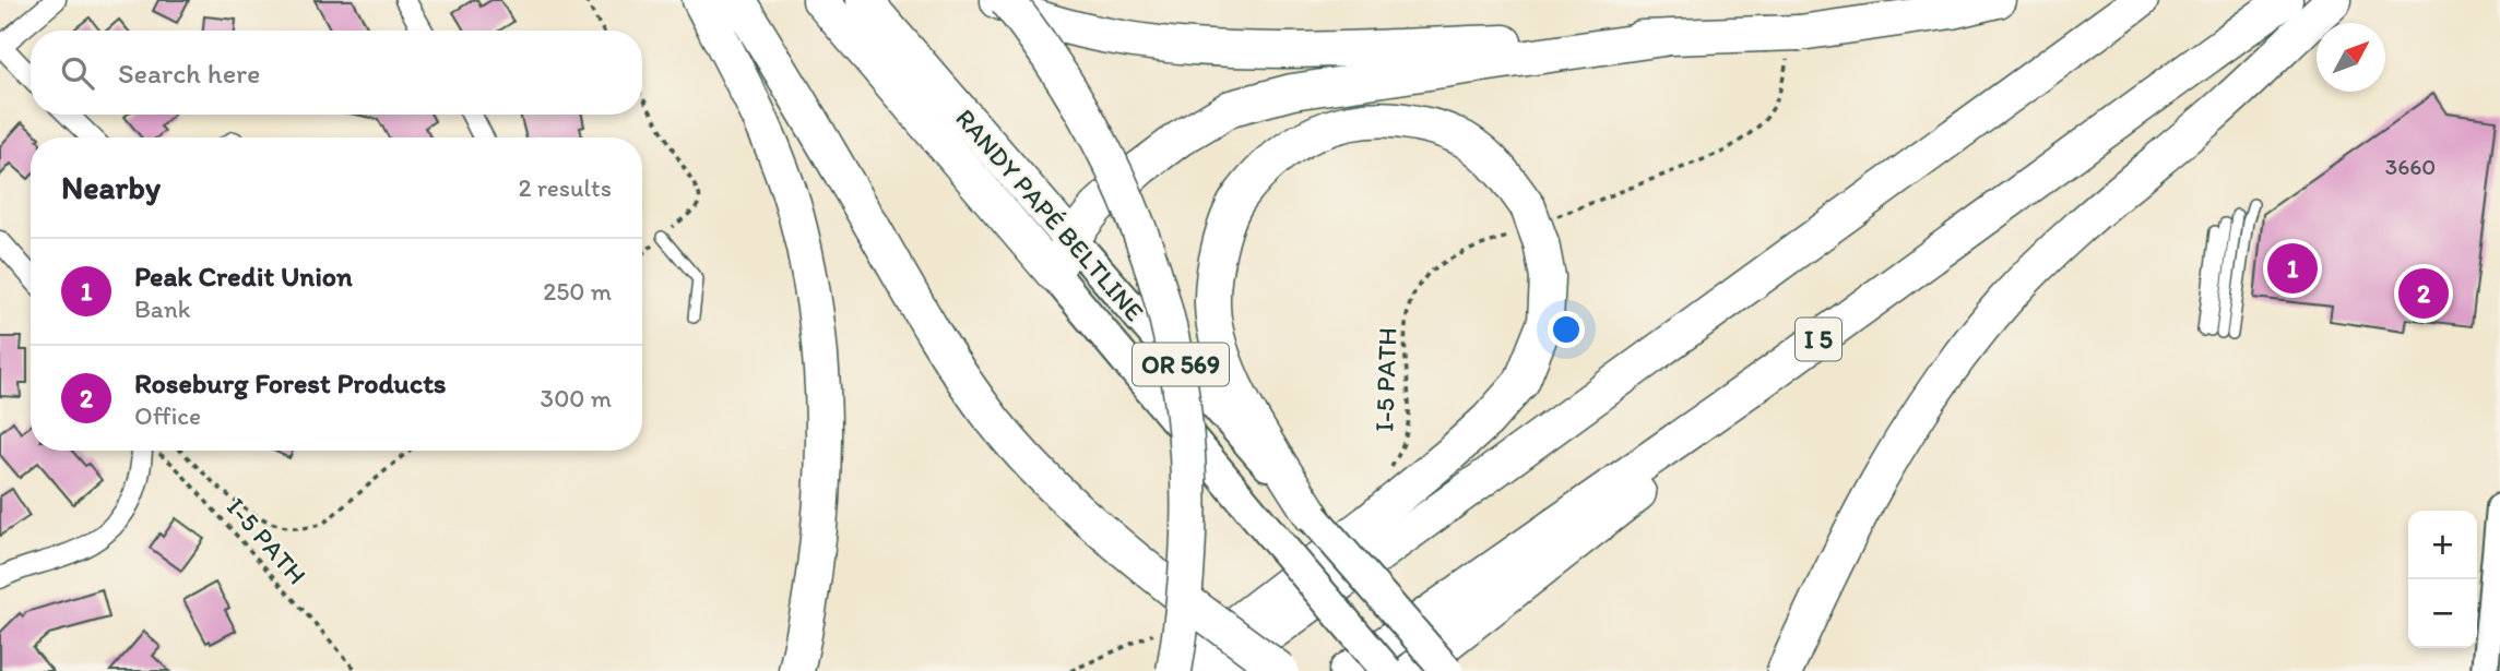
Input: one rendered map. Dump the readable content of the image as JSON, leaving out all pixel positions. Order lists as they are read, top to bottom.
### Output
{
  "streets": {
    "highway": ["RANDY PAPÉ BELTLINE", "I 5", "OR 569"],
    "path": ["I-5 PATH"]
  },
  "house_numbers": ["3660"],
  "north": "top right",
  "page": {
    "search": "Search here",
    "heading": ["Nearby", "2 results"],
    "list": [
      {
        "mark": "1",
        "name": "Peak Credit Union",
        "note": "Bank",
        "value": "250 m"
      },
      {
        "mark": "2",
        "name": "Roseburg Forest Products",
        "note": "Office",
        "value": "300 m"
      }
    ],
    "pins": ["1", "2"],
    "map_buttons": ["+", "−"]
  }
}
